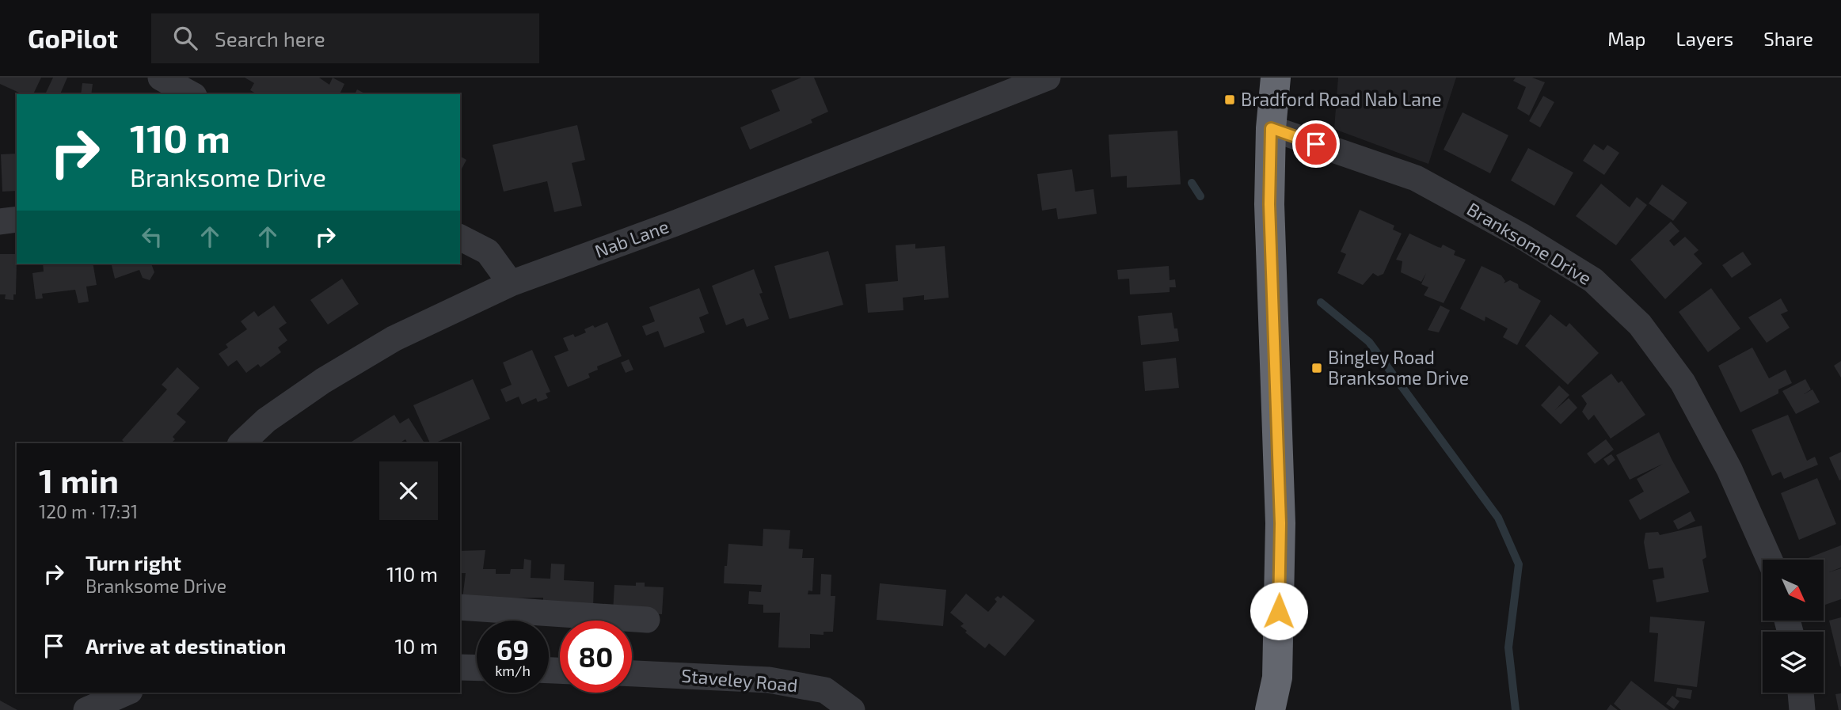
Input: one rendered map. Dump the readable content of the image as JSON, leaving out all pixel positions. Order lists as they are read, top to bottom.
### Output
{
  "streets": {
    "street": ["Nab Lane", "Branksome Drive", "Staveley Road"]
  },
  "places": {
    "transit": ["Bradford Road Nab Lane", "Bingley Road Branksome Drive"]
  },
  "north": "bottom right",
  "page": {
    "header": "GoPilot",
    "search": "Search here",
    "nav": ["Map", "Layers", "Share"],
    "turn": ["110 m", "Branksome Drive"],
    "heading": ["1 min", "120 m · 17:31"],
    "list": [
      {
        "name": "Turn right",
        "note": "Branksome Drive",
        "value": "110 m"
      },
      {
        "name": "Arrive at destination",
        "value": "10 m"
      }
    ],
    "speed": "69 km/h",
    "limit": "80"
  }
}
